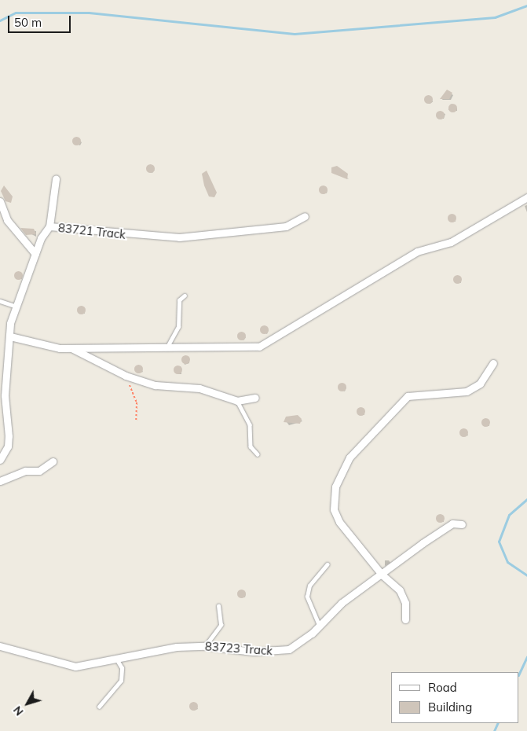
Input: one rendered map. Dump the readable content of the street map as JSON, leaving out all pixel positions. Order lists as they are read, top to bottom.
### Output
{
  "streets": {
    "street": ["83721 Track", "83723 Track"]
  },
  "legend": ["Road", "Building"],
  "scale_bar": "50 m",
  "north": "bottom left"
}
